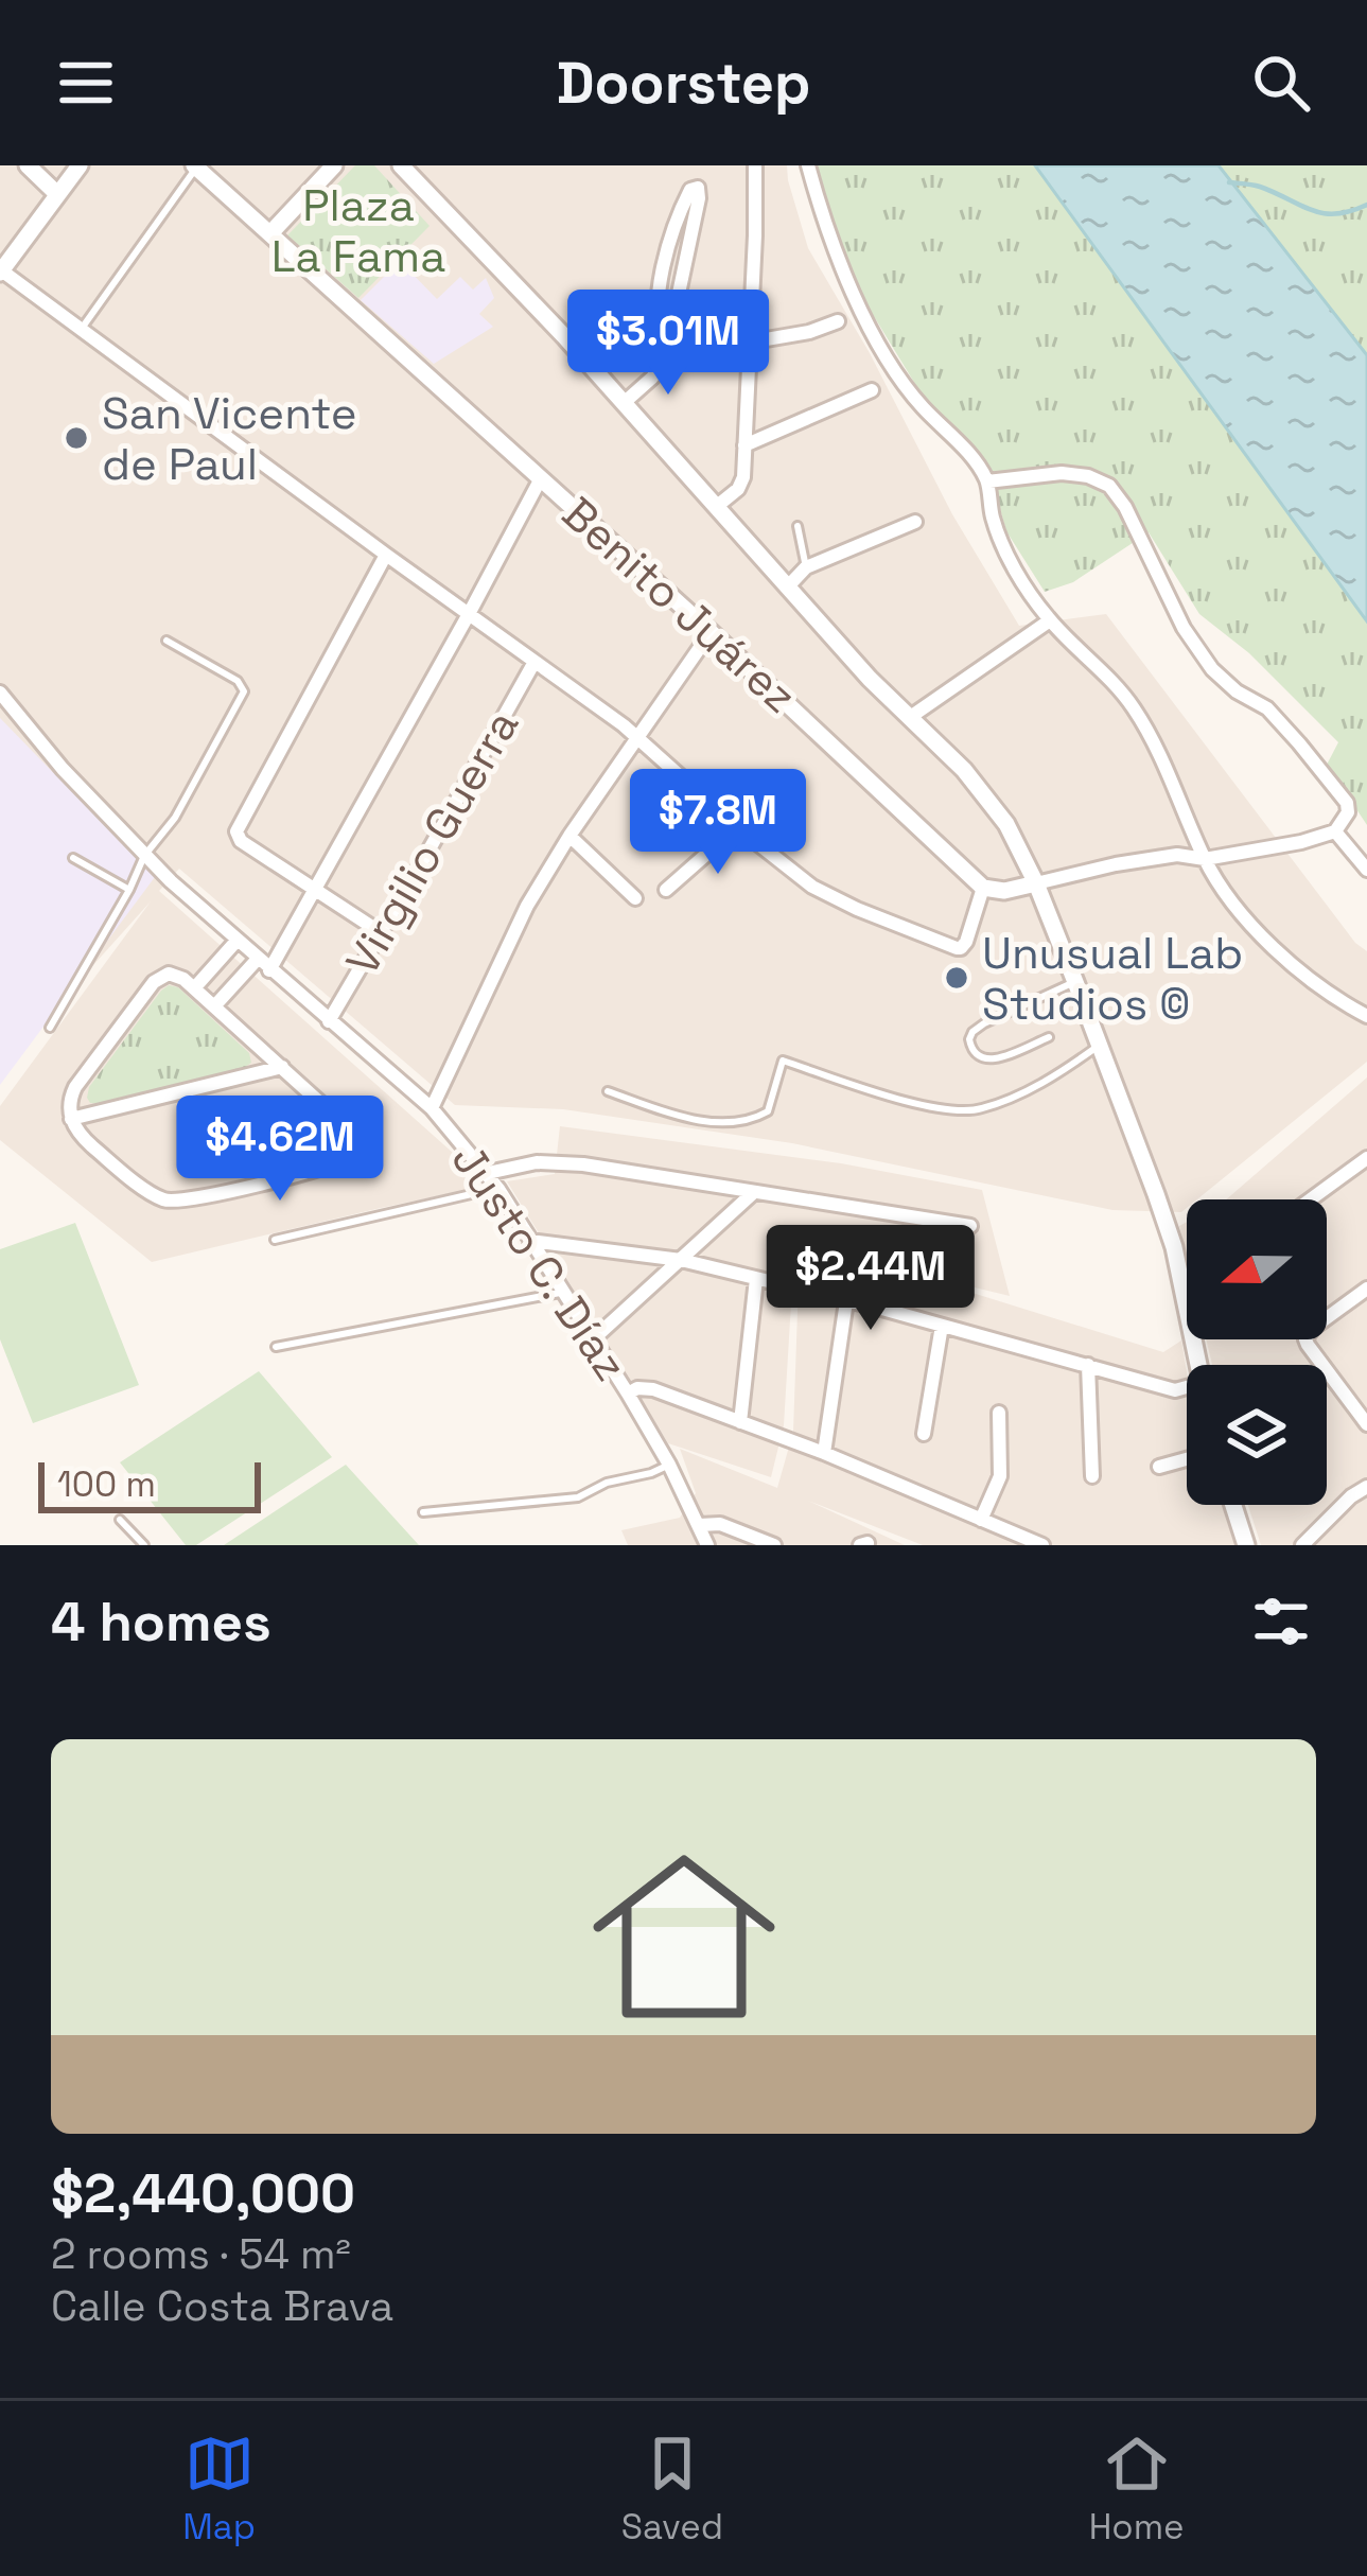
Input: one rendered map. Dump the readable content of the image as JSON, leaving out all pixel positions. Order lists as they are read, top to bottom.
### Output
{
  "streets": {
    "street": ["Benito Juárez", "Virgilio Guerra", "Justo C. Díaz"]
  },
  "crossings": [
    ["Virgilio Guerra", "Justo C. Díaz"]
  ],
  "parks": ["Plaza La Fama"],
  "places": ["San Vicente de Paul", "Unusual Lab Studios ©"],
  "scale_bar": "100 m",
  "north": "left",
  "page": {
    "header": "Doorstep",
    "price": [
      "$3.01M",
      "$7.8M",
      "$4.62M",
      "$2.44M"
    ],
    "scale": "100 m",
    "heading": "4 homes",
    "list": [
      {
        "name": "$2,440,000",
        "note": "2 rooms · 54 m² · Calle Costa Brava"
      }
    ],
    "tabs": ["Map", "Saved", "Home"]
  }
}
